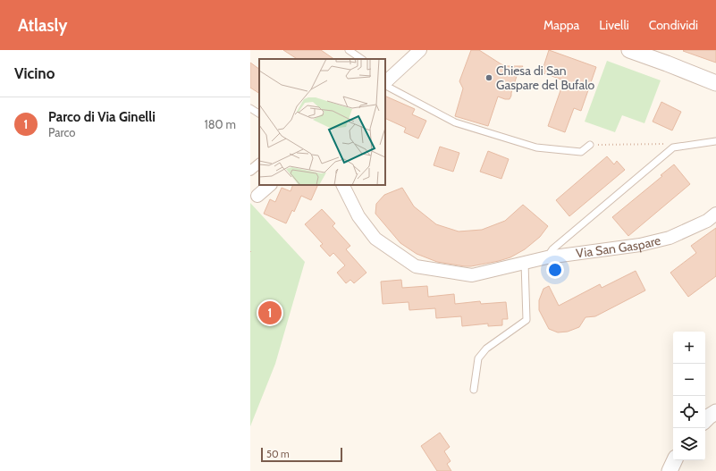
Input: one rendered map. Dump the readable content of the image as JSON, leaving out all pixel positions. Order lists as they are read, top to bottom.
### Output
{
  "streets": {
    "street": ["Via San Gaspare"]
  },
  "places": ["Chiesa di San Gaspare del Bufalo"],
  "scale_bar": "50 m",
  "page": {
    "header": "Atlasly",
    "nav": ["Mappa", "Livelli", "Condividi"],
    "heading": "Vicino",
    "list": [
      {
        "mark": "1",
        "name": "Parco di Via Ginelli",
        "note": "Parco",
        "value": "180 m"
      }
    ],
    "pins": "1",
    "map_buttons": ["+", "−"],
    "scale": "50 m"
  }
}
